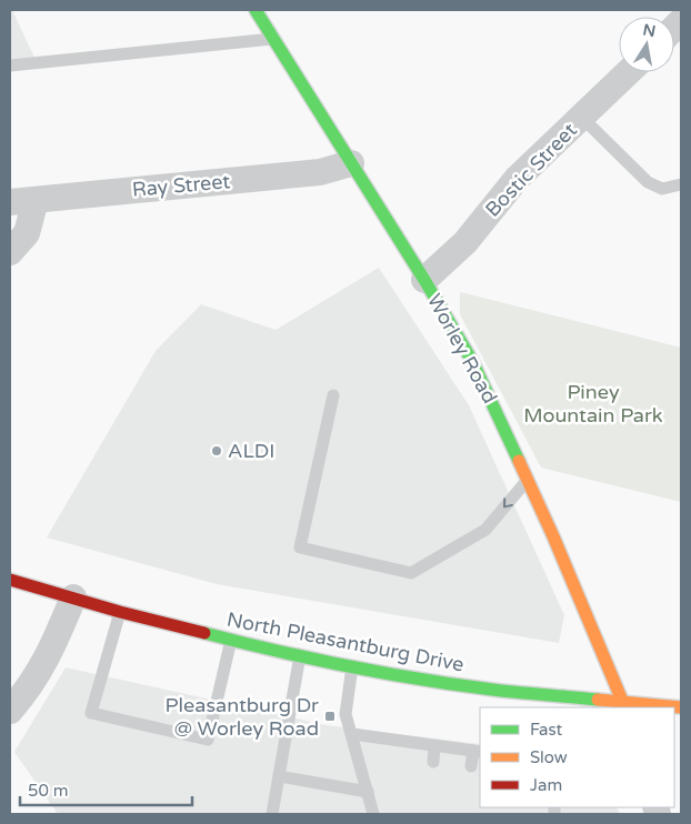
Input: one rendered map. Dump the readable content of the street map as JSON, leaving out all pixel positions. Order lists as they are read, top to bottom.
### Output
{
  "streets": {
    "street": [
      "Bostic Street",
      "Ray Street",
      "Worley Road",
      "North Pleasantburg Drive"
    ]
  },
  "crossings": [
    ["Bostic Street", "Worley Road"],
    ["Ray Street", "Worley Road"],
    ["Worley Road", "North Pleasantburg Drive"]
  ],
  "parks": ["Piney Mountain Park"],
  "places": {
    "other": ["ALDI"],
    "transit": ["Pleasantburg Dr @ Worley Road"]
  },
  "legend": ["Fast", "Slow", "Jam"],
  "scale_bar": "50 m",
  "north": "top"
}
